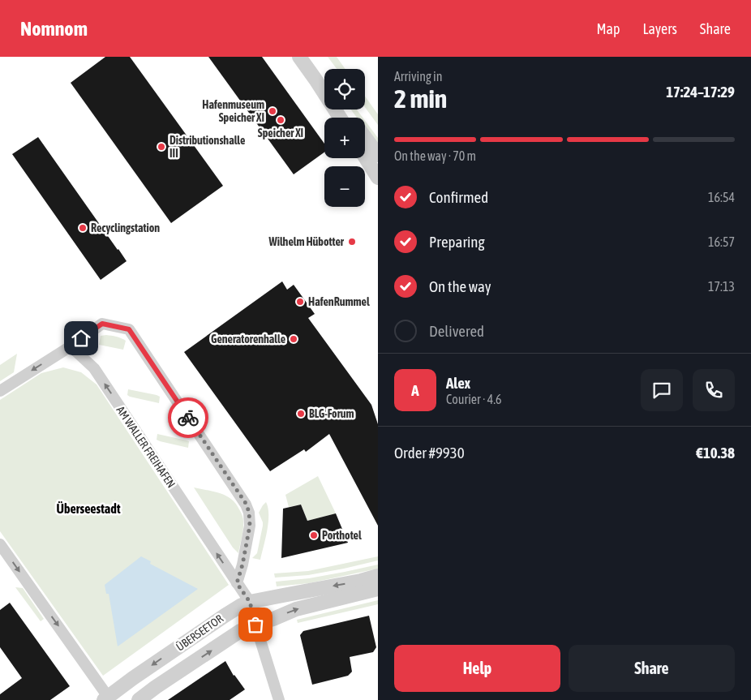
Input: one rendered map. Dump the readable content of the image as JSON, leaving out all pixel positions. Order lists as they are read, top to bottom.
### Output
{
  "streets": {
    "street": ["AM WALLER FREIHAFEN", "ÜBERSEETOR"]
  },
  "crossings": [
    ["AM WALLER FREIHAFEN", "ÜBERSEETOR"]
  ],
  "one_way": ["AM WALLER FREIHAFEN"],
  "districts": ["Überseestadt"],
  "places": [
    "Hafenmuseum Speicher XI",
    "Speicher XI",
    "Distributionshalle III",
    "Recyclingstation",
    "Wilhelm Hübotter",
    "HafenRummel",
    "Generatorenhalle",
    "BLG-Forum",
    "Porthotel"
  ],
  "page": {
    "header": "Nomnom",
    "nav": ["Map", "Layers", "Share"],
    "heading": ["2 min", "Arriving in", "17:24–17:29"],
    "panel": [
      "Alex",
      "Courier · 4.6",
      "Order #9930",
      "€10.38"
    ],
    "map_buttons": ["+", "−"],
    "bar": "On the way · 70 m",
    "list": [
      ["Confirmed", "16:54"],
      ["Preparing", "16:57"],
      ["On the way", "17:13"],
      "Delivered"
    ],
    "round": "A",
    "buttons": ["Help", "Share"]
  }
}
